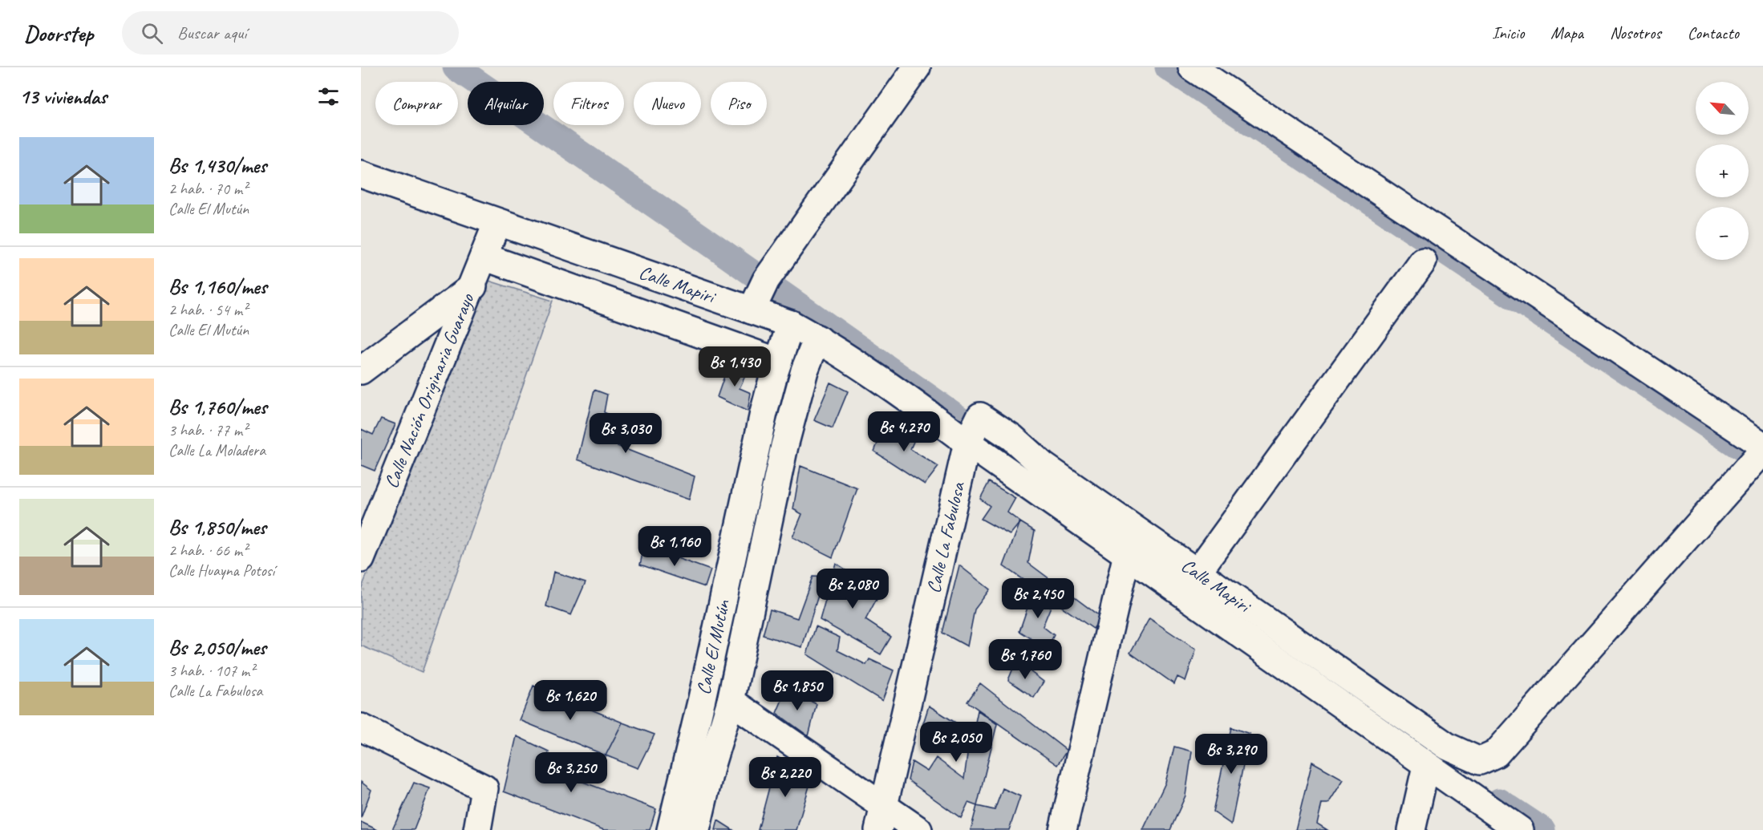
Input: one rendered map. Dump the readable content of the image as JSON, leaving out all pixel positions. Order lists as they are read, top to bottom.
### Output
{
  "streets": {
    "street": [
      "Calle Mapiri",
      "Calle Nación Originaria Guarayo",
      "Calle La Fabulosa",
      "Calle El Mutún"
    ]
  },
  "crossings": [
    ["Calle Mapiri", "Calle Nación Originaria Guarayo"],
    ["Calle Mapiri", "Calle La Fabulosa"],
    ["Calle Mapiri", "Calle El Mutún"]
  ],
  "north": "top left",
  "page": {
    "header": "Doorstep",
    "search": "Buscar aquí",
    "nav": [
      "Inicio",
      "Mapa",
      "Nosotros",
      "Contacto"
    ],
    "heading": "13 viviendas",
    "map_buttons": ["+", "−"],
    "chip": [
      "Comprar",
      "Alquilar",
      "Filtros",
      "Nuevo",
      "Piso"
    ],
    "list": [
      {
        "name": "Bs 1,430/mes",
        "note": "2 hab. · 70 m² · Calle El Mutún"
      },
      {
        "name": "Bs 1,160/mes",
        "note": "2 hab. · 54 m² · Calle El Mutún"
      },
      {
        "name": "Bs 1,760/mes",
        "note": "3 hab. · 77 m² · Calle La Moladera"
      },
      {
        "name": "Bs 1,850/mes",
        "note": "2 hab. · 66 m² · Calle Huayna Potosí"
      },
      {
        "name": "Bs 2,050/mes",
        "note": "3 hab. · 107 m² · Calle La Fabulosa"
      }
    ],
    "price": [
      "Bs 1,430",
      "Bs 4,270",
      "Bs 3,030",
      "Bs 1,160",
      "Bs 2,080",
      "Bs 2,450",
      "Bs 1,760",
      "Bs 1,850",
      "Bs 1,620",
      "Bs 2,050",
      "Bs 3,290",
      "Bs 3,250",
      "Bs 2,220"
    ]
  }
}
